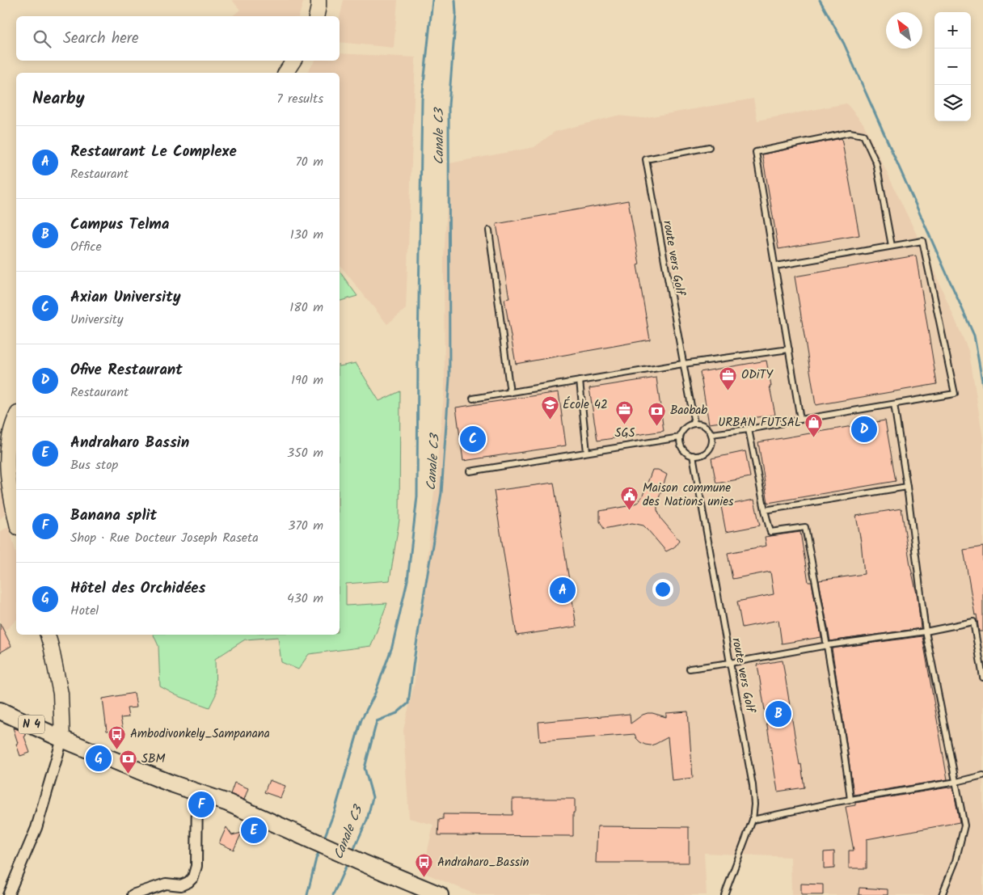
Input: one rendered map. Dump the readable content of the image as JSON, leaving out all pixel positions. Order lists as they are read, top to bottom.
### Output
{
  "streets": {
    "main road": ["N 4"],
    "lane": ["route vers Golf"]
  },
  "water": ["Canale C3"],
  "places": {
    "office": ["ODiTY", "SGS"],
    "school or university": ["École 42"],
    "bank": ["Baobab", "SBM"],
    "shop": ["URBAN FUTSAL"],
    "public building": ["Maison commune des Nations unies"],
    "bus stop": ["Ambodivonkely_Sampanana", "Andraharo_Bassin"]
  },
  "north": "top left",
  "page": {
    "map_buttons": ["+", "−"],
    "search": "Search here",
    "heading": ["Nearby", "7 results"],
    "list": [
      {
        "mark": "A",
        "name": "Restaurant Le Complexe",
        "note": "Restaurant",
        "value": "70 m"
      },
      {
        "mark": "B",
        "name": "Campus Telma",
        "note": "Office",
        "value": "130 m"
      },
      {
        "mark": "C",
        "name": "Axian University",
        "note": "University",
        "value": "180 m"
      },
      {
        "mark": "D",
        "name": "Ofive Restaurant",
        "note": "Restaurant",
        "value": "190 m"
      },
      {
        "mark": "E",
        "name": "Andraharo Bassin",
        "note": "Bus stop",
        "value": "350 m"
      },
      {
        "mark": "F",
        "name": "Banana split",
        "note": "Shop · Rue Docteur Joseph Raseta",
        "value": "370 m"
      },
      {
        "mark": "G",
        "name": "Hôtel des Orchidées",
        "note": "Hotel",
        "value": "430 m"
      }
    ],
    "pins": [
      "D",
      "C",
      "A",
      "B",
      "G",
      "F",
      "E"
    ]
  }
}
